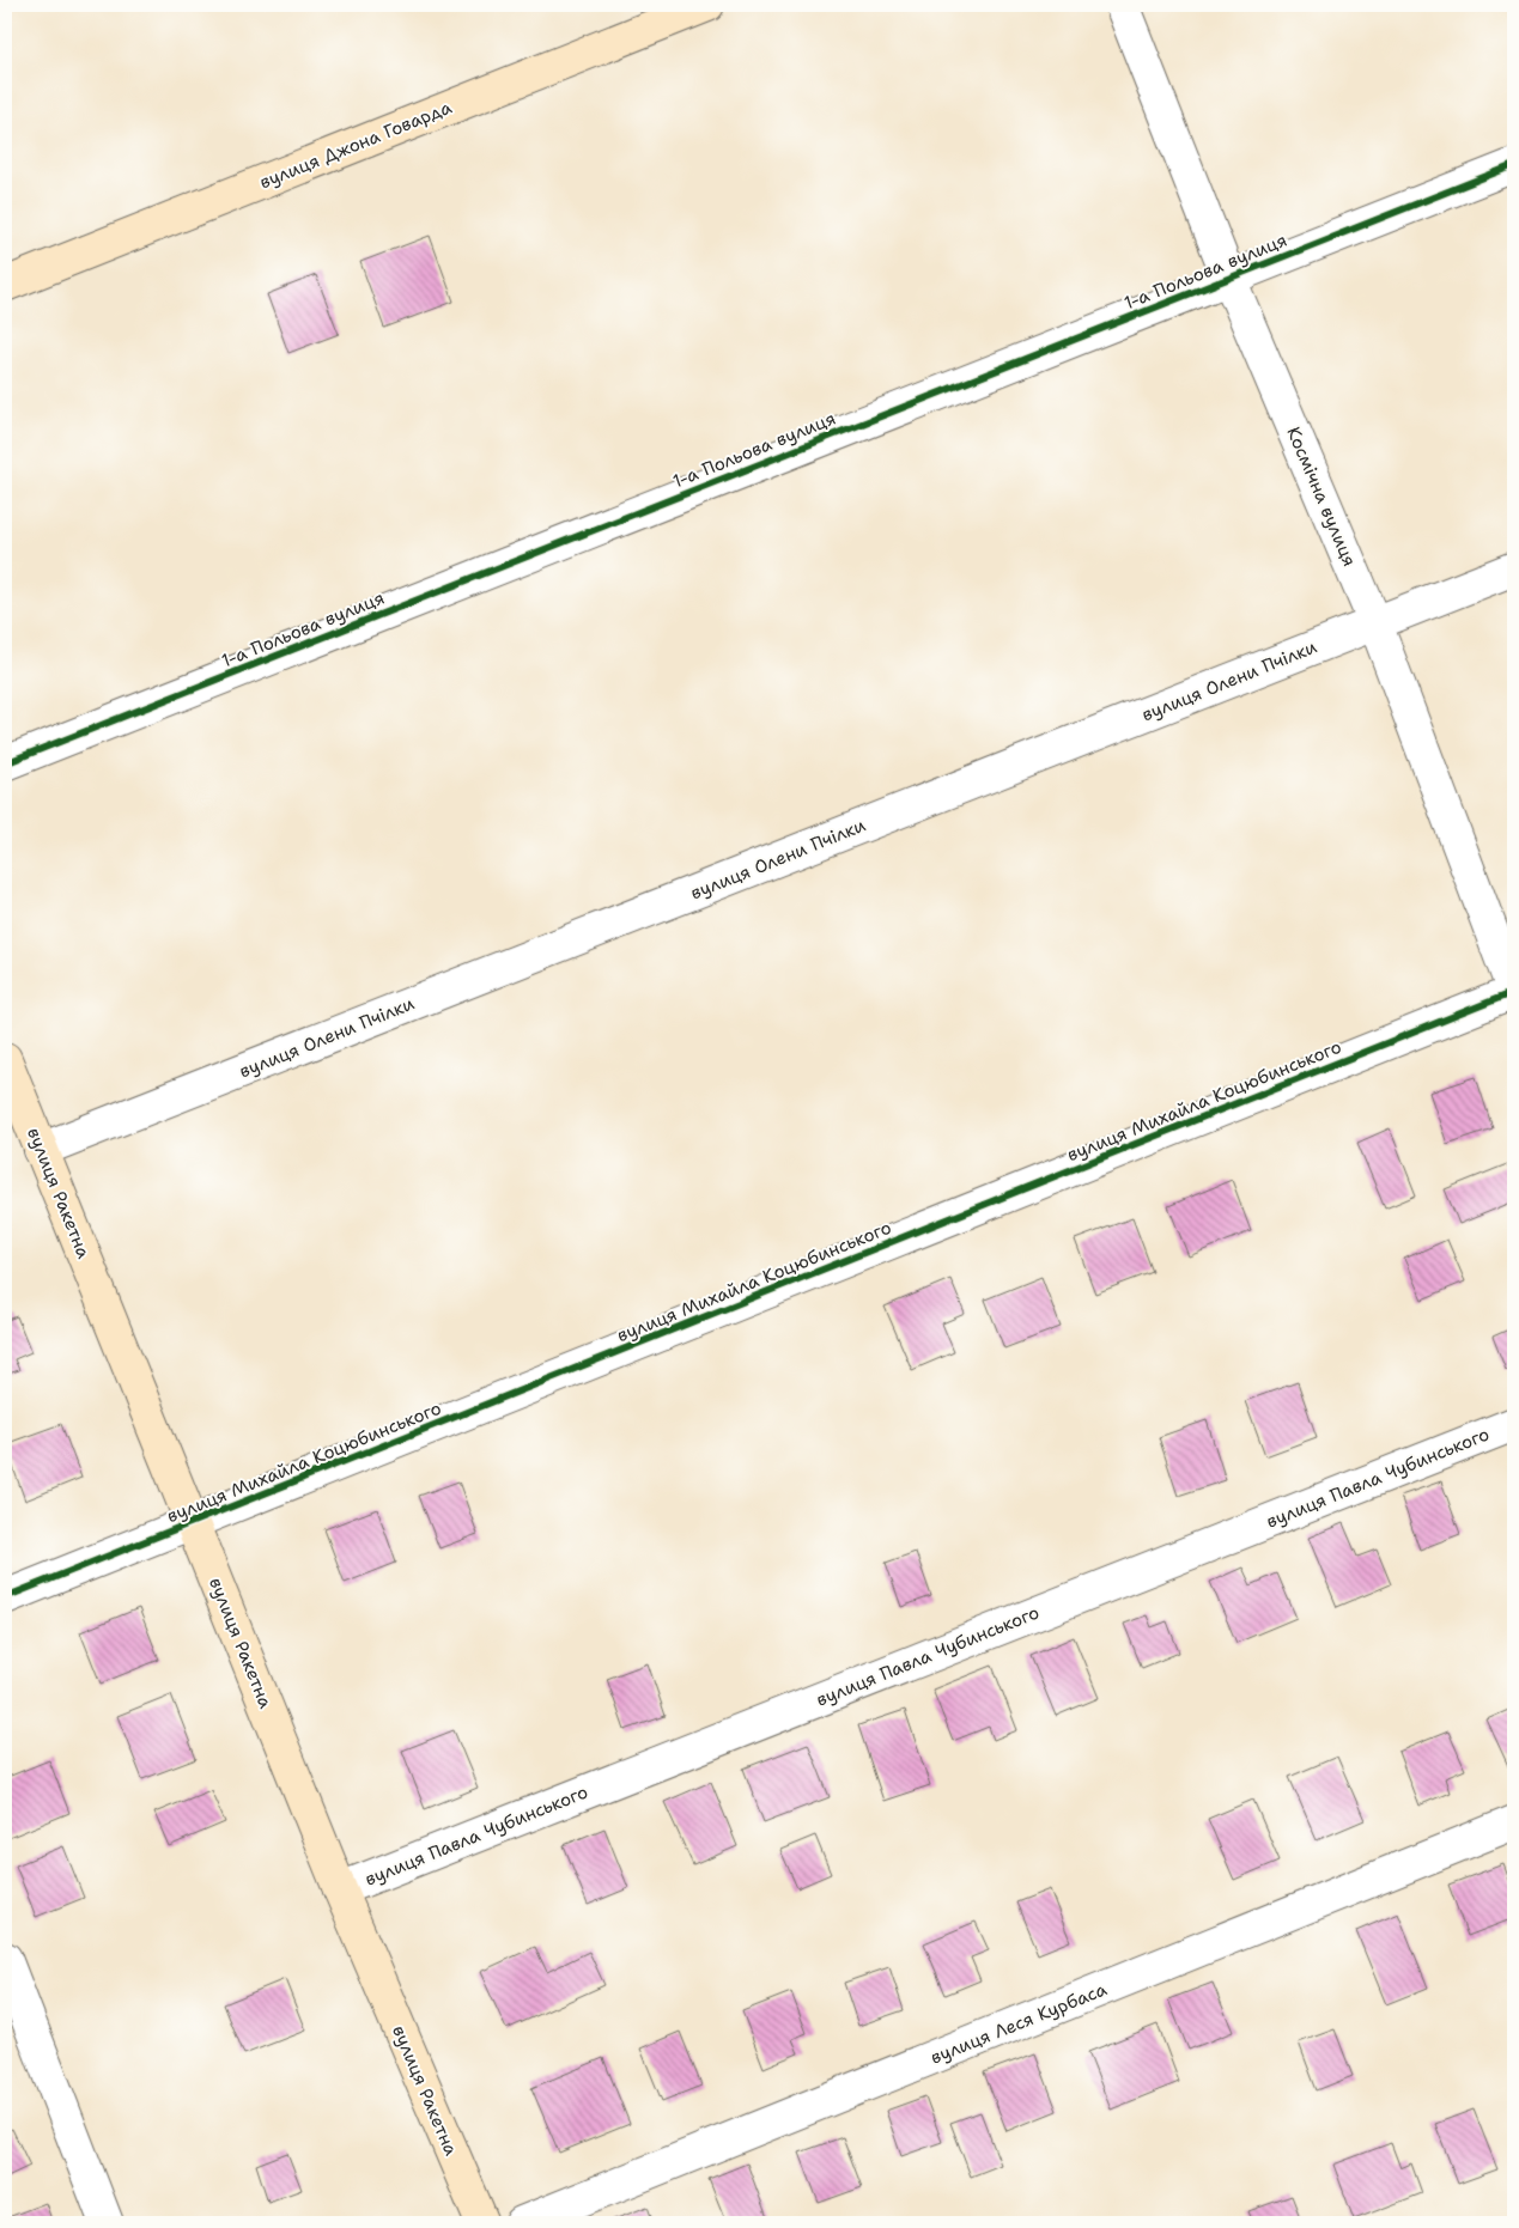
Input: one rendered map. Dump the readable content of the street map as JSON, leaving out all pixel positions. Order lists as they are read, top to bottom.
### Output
{
  "streets": {
    "street": [
      "вулиця Джона Говарда",
      "1-а Польова вулиця",
      "Космічна вулиця",
      "вулиця Олени Пчілки",
      "вулиця Михайла Коцюбинського",
      "вулиця Ракетна",
      "вулиця Павла Чубинського",
      "вулиця Леся Курбаса"
    ]
  },
  "crossings": [
    ["1-а Польова вулиця", "Космічна вулиця"],
    ["Космічна вулиця", "вулиця Олени Пчілки"],
    ["Космічна вулиця", "вулиця Михайла Коцюбинського"],
    ["вулиця Олени Пчілки", "вулиця Ракетна"],
    ["вулиця Михайла Коцюбинського", "вулиця Ракетна"],
    ["вулиця Ракетна", "вулиця Павла Чубинського"]
  ]
}
